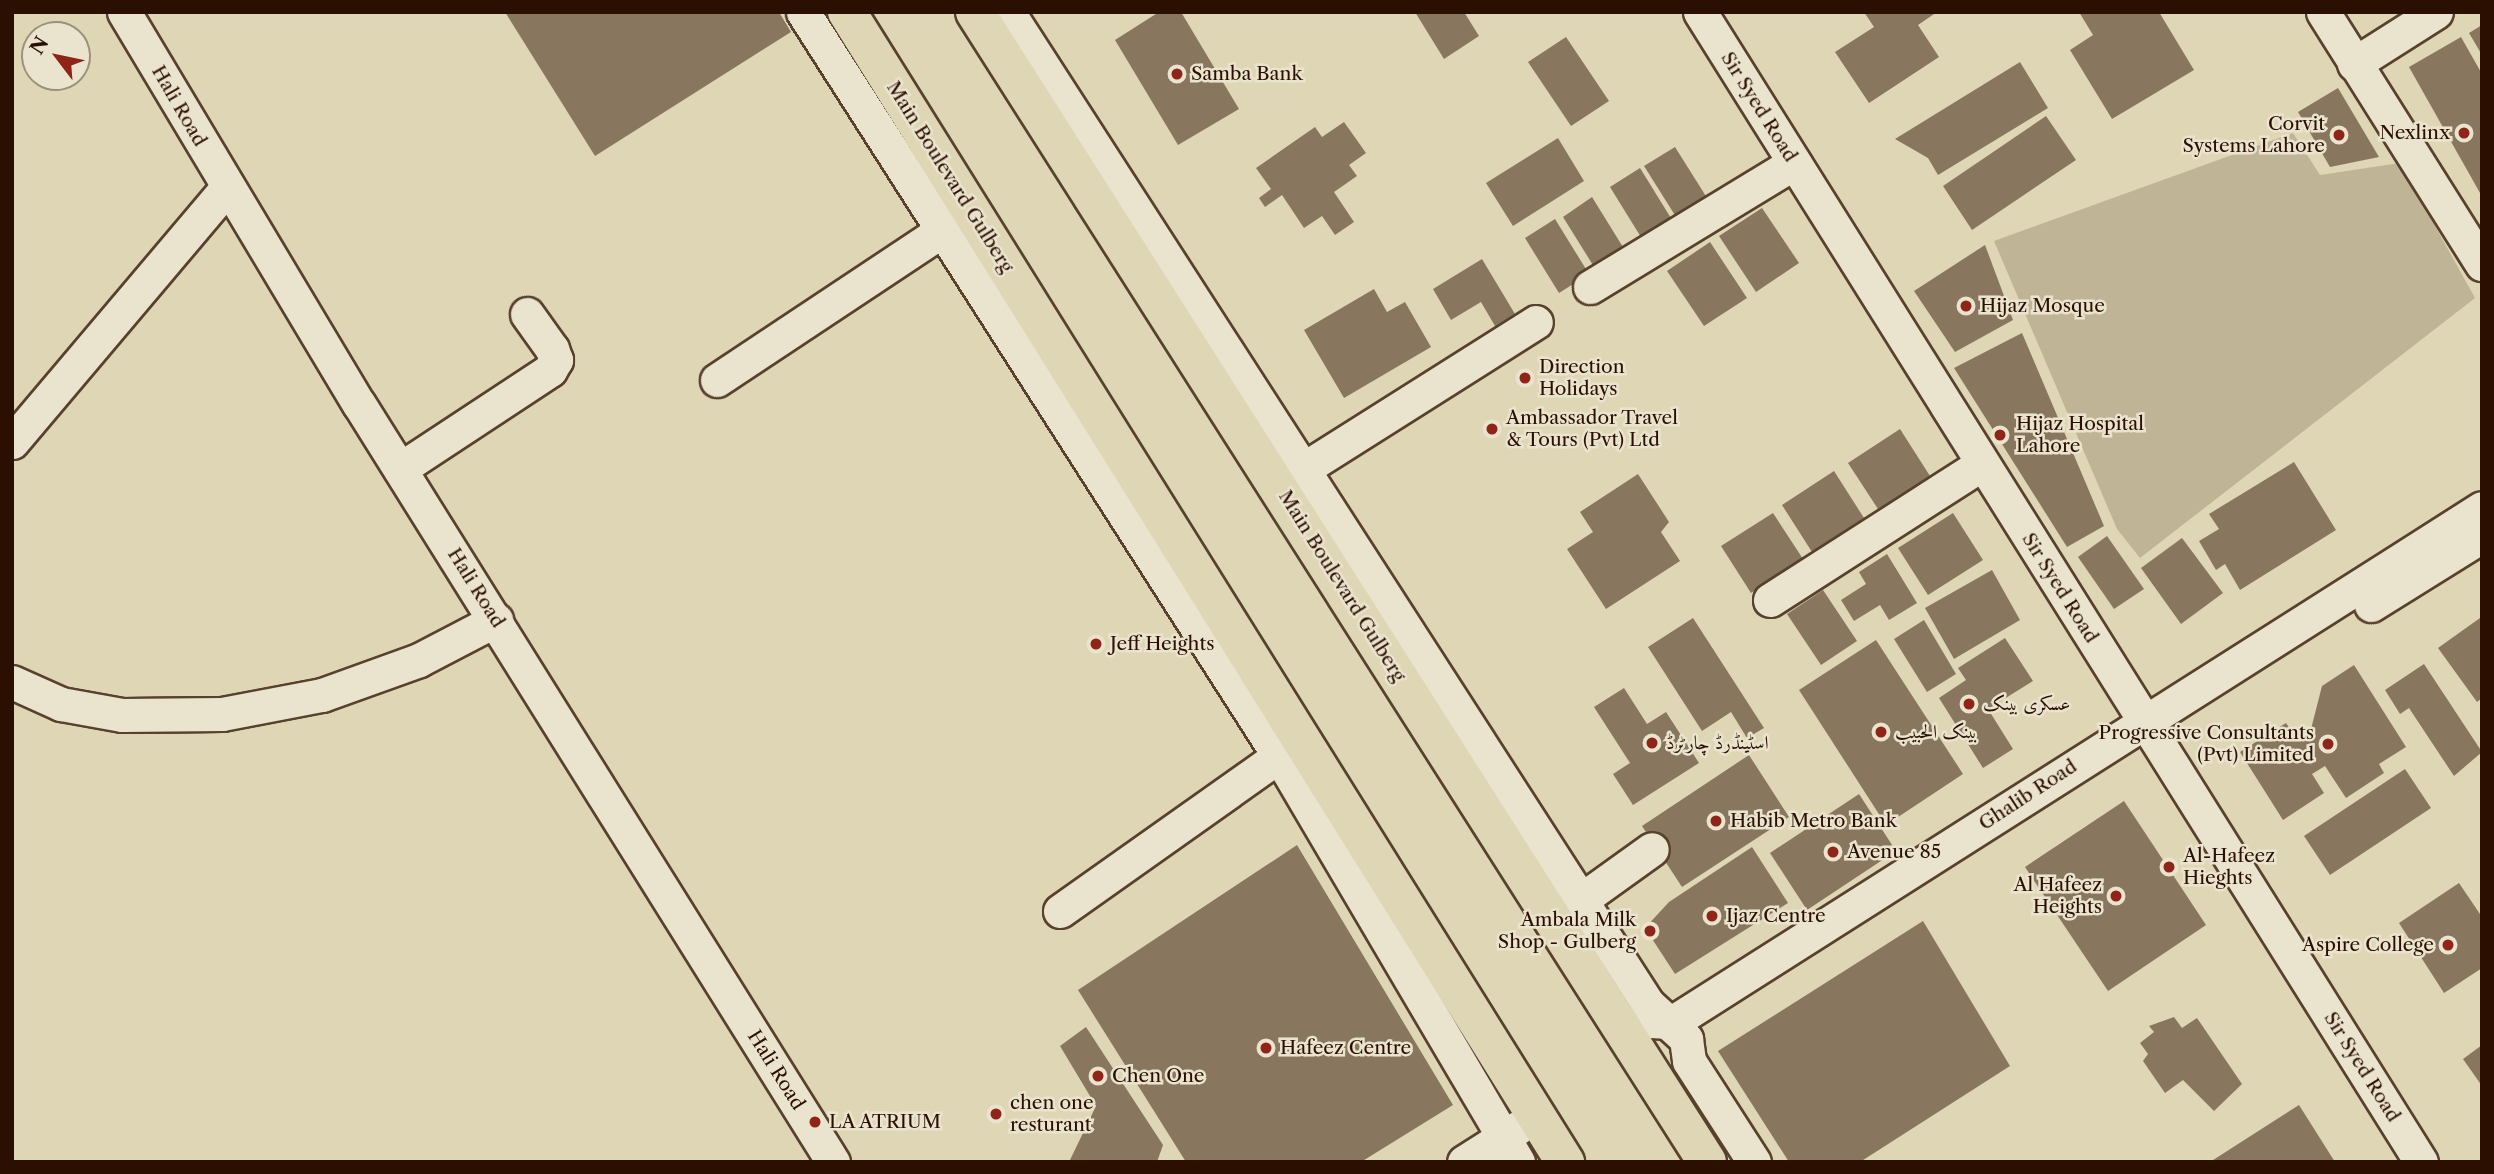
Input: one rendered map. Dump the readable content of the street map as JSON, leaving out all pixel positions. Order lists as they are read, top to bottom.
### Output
{
  "streets": {
    "main road": ["Main Boulevard Gulberg"],
    "street": ["Hali Road", "Sir Syed Road", "Ghalib Road"]
  },
  "crossings": [
    ["Sir Syed Road", "Ghalib Road"]
  ],
  "places": [
    "Samba Bank",
    "Nexlinx",
    "Corvit Systems Lahore",
    "Hijaz Mosque",
    "Direction Holidays",
    "Ambassador Travel & Tours (Pvt) Ltd",
    "Hijaz Hospital Lahore",
    "Jeff Heights",
    "عسکری بینک",
    "بينک الحبيب",
    "اسٹینڈرڈ چارٹرڈ",
    "Progressive Consultants (Pvt) Limited",
    "Habib Metro Bank",
    "Avenue 85",
    "Al-Hafeez Hieghts",
    "Al Hafeez Heights",
    "Ijaz Centre",
    "Ambala Milk Shop - Gulberg",
    "Aspire College",
    "Hafeez Centre",
    "Chen One",
    "chen one resturant",
    "LA ATRIUM"
  ],
  "north": "top left"
}
